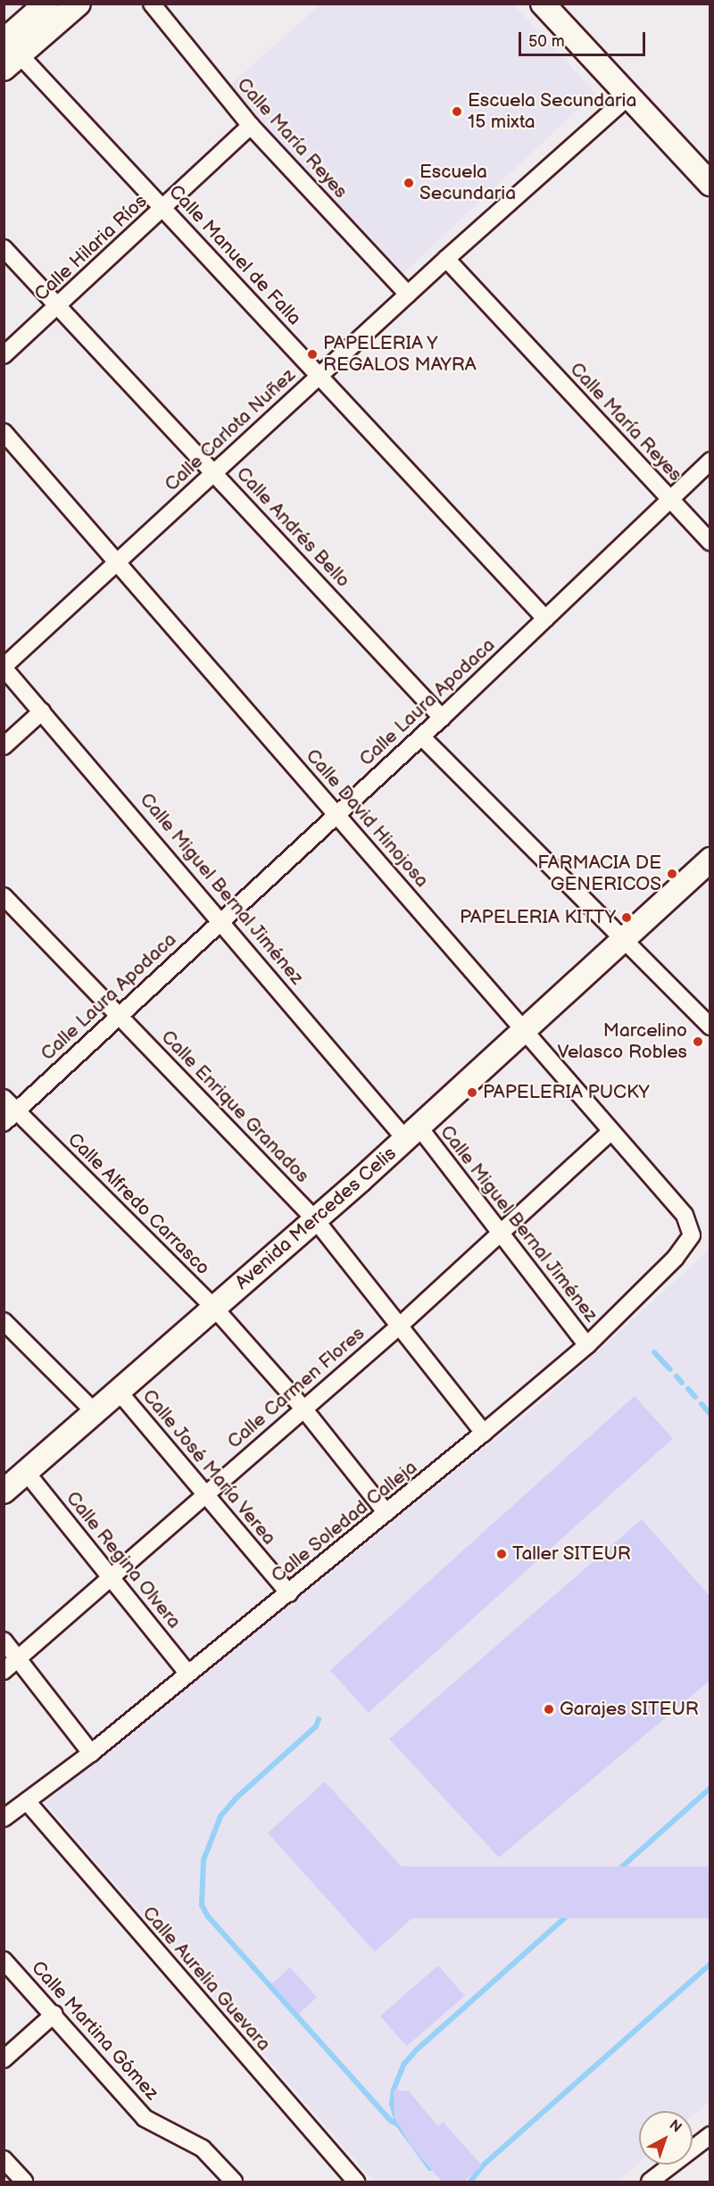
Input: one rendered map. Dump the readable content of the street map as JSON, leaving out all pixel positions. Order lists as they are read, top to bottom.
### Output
{
  "streets": {
    "main road": ["Avenida Mercedes Celis"],
    "street": [
      "Calle María Reyes",
      "Calle Hilaria Ríos",
      "Calle Manuel de Falla",
      "Calle Carlota Nuñez",
      "Calle Andrés Bello",
      "Calle Laura Apodaca",
      "Calle David Hinojosa",
      "Calle Miguel Bernal Jiménez",
      "Calle Enrique Granados",
      "Calle Alfredo Carrasco",
      "Calle Carmen Flores",
      "Calle José María Verea",
      "Calle Soledad Calleja",
      "Calle Regina Olvera",
      "Calle Aurelia Guevara",
      "Calle Martina Gómez"
    ]
  },
  "crossings": [
    ["Calle María Reyes", "Calle Hilaria Ríos"],
    ["Calle María Reyes", "Calle Carlota Nuñez"],
    ["Calle María Reyes", "Calle Laura Apodaca"],
    ["Calle Hilaria Ríos", "Calle Manuel de Falla"],
    ["Calle Hilaria Ríos", "Calle Andrés Bello"],
    ["Calle Manuel de Falla", "Calle Carlota Nuñez"],
    ["Calle Manuel de Falla", "Calle Laura Apodaca"],
    ["Calle Carlota Nuñez", "Calle Andrés Bello"],
    ["Calle Carlota Nuñez", "Calle David Hinojosa"],
    ["Calle Carlota Nuñez", "Calle Miguel Bernal Jiménez"],
    ["Calle Andrés Bello", "Calle Laura Apodaca"],
    ["Calle Laura Apodaca", "Calle David Hinojosa"],
    ["Calle Laura Apodaca", "Calle Miguel Bernal Jiménez"],
    ["Calle Laura Apodaca", "Calle Enrique Granados"],
    ["Calle Laura Apodaca", "Calle Alfredo Carrasco"],
    ["Calle David Hinojosa", "Avenida Mercedes Celis"],
    ["Calle David Hinojosa", "Calle Carmen Flores"],
    ["Calle David Hinojosa", "Calle Soledad Calleja"],
    ["Calle Miguel Bernal Jiménez", "Avenida Mercedes Celis"],
    ["Calle Miguel Bernal Jiménez", "Calle Carmen Flores"],
    ["Calle Miguel Bernal Jiménez", "Calle Soledad Calleja"],
    ["Calle Enrique Granados", "Avenida Mercedes Celis"],
    ["Calle Enrique Granados", "Calle Carmen Flores"],
    ["Calle Enrique Granados", "Calle Soledad Calleja"],
    ["Calle Alfredo Carrasco", "Avenida Mercedes Celis"],
    ["Calle Alfredo Carrasco", "Calle Carmen Flores"],
    ["Calle Alfredo Carrasco", "Calle Soledad Calleja"],
    ["Avenida Mercedes Celis", "Calle José María Verea"],
    ["Avenida Mercedes Celis", "Calle Regina Olvera"],
    ["Calle Carmen Flores", "Calle José María Verea"],
    ["Calle Carmen Flores", "Calle Regina Olvera"],
    ["Calle José María Verea", "Calle Soledad Calleja"],
    ["Calle Soledad Calleja", "Calle Regina Olvera"],
    ["Calle Soledad Calleja", "Calle Aurelia Guevara"]
  ],
  "places": [
    "Escuela Secundaria 15 mixta",
    "Escuela Secundaria",
    "PAPELERIA Y REGALOS MAYRA",
    "FARMACIA DE GENERICOS",
    "PAPELERIA KITTY",
    "Marcelino Velasco Robles",
    "PAPELERIA PUCKY",
    "Taller SITEUR",
    "Garajes SITEUR"
  ],
  "scale_bar": "50 m",
  "north": "top right"
}
